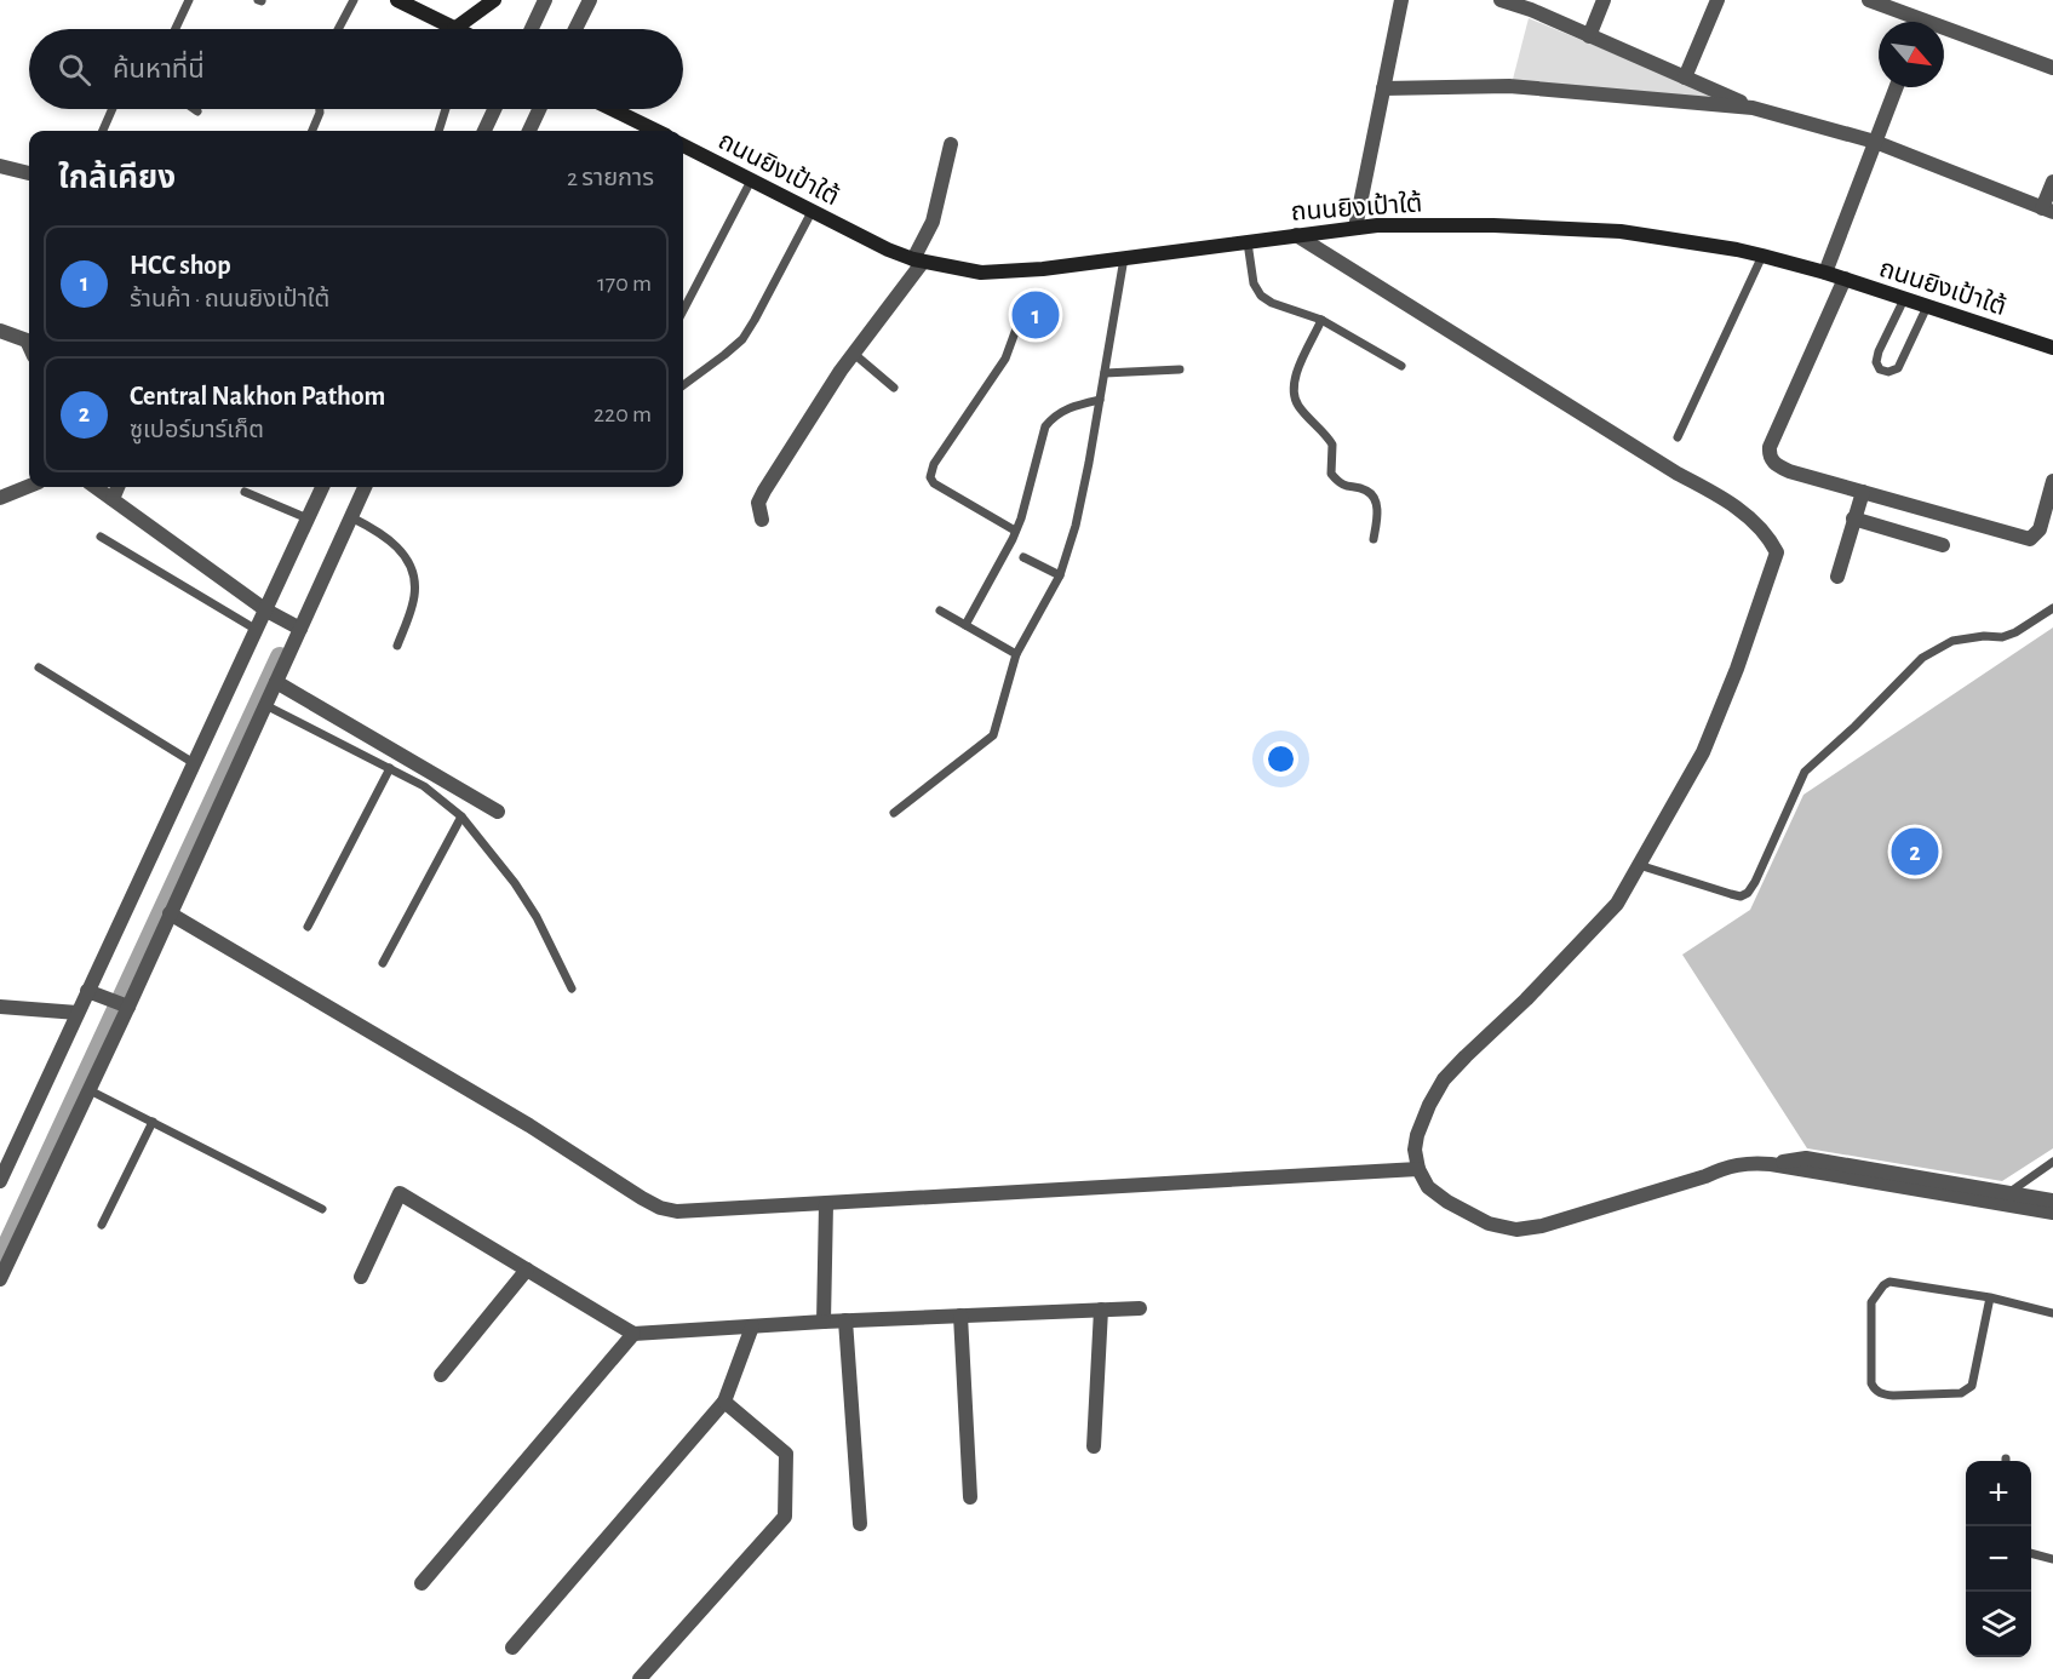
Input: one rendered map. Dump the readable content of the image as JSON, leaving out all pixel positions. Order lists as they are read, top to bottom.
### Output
{
  "streets": {
    "main road": ["ถนนยิงเป้าใต้"]
  },
  "north": "bottom right",
  "page": {
    "search": "ค้นหาที่นี่",
    "heading": ["ใกล้เคียง", "2 รายการ"],
    "list": [
      {
        "mark": "1",
        "name": "HCC shop",
        "note": "ร้านค้า · ถนนยิงเป้าใต้",
        "value": "170 m"
      },
      {
        "mark": "2",
        "name": "Central Nakhon Pathom",
        "note": "ซูเปอร์มาร์เก็ต",
        "value": "220 m"
      }
    ],
    "pins": ["1", "2"],
    "map_buttons": ["+", "−"]
  }
}
